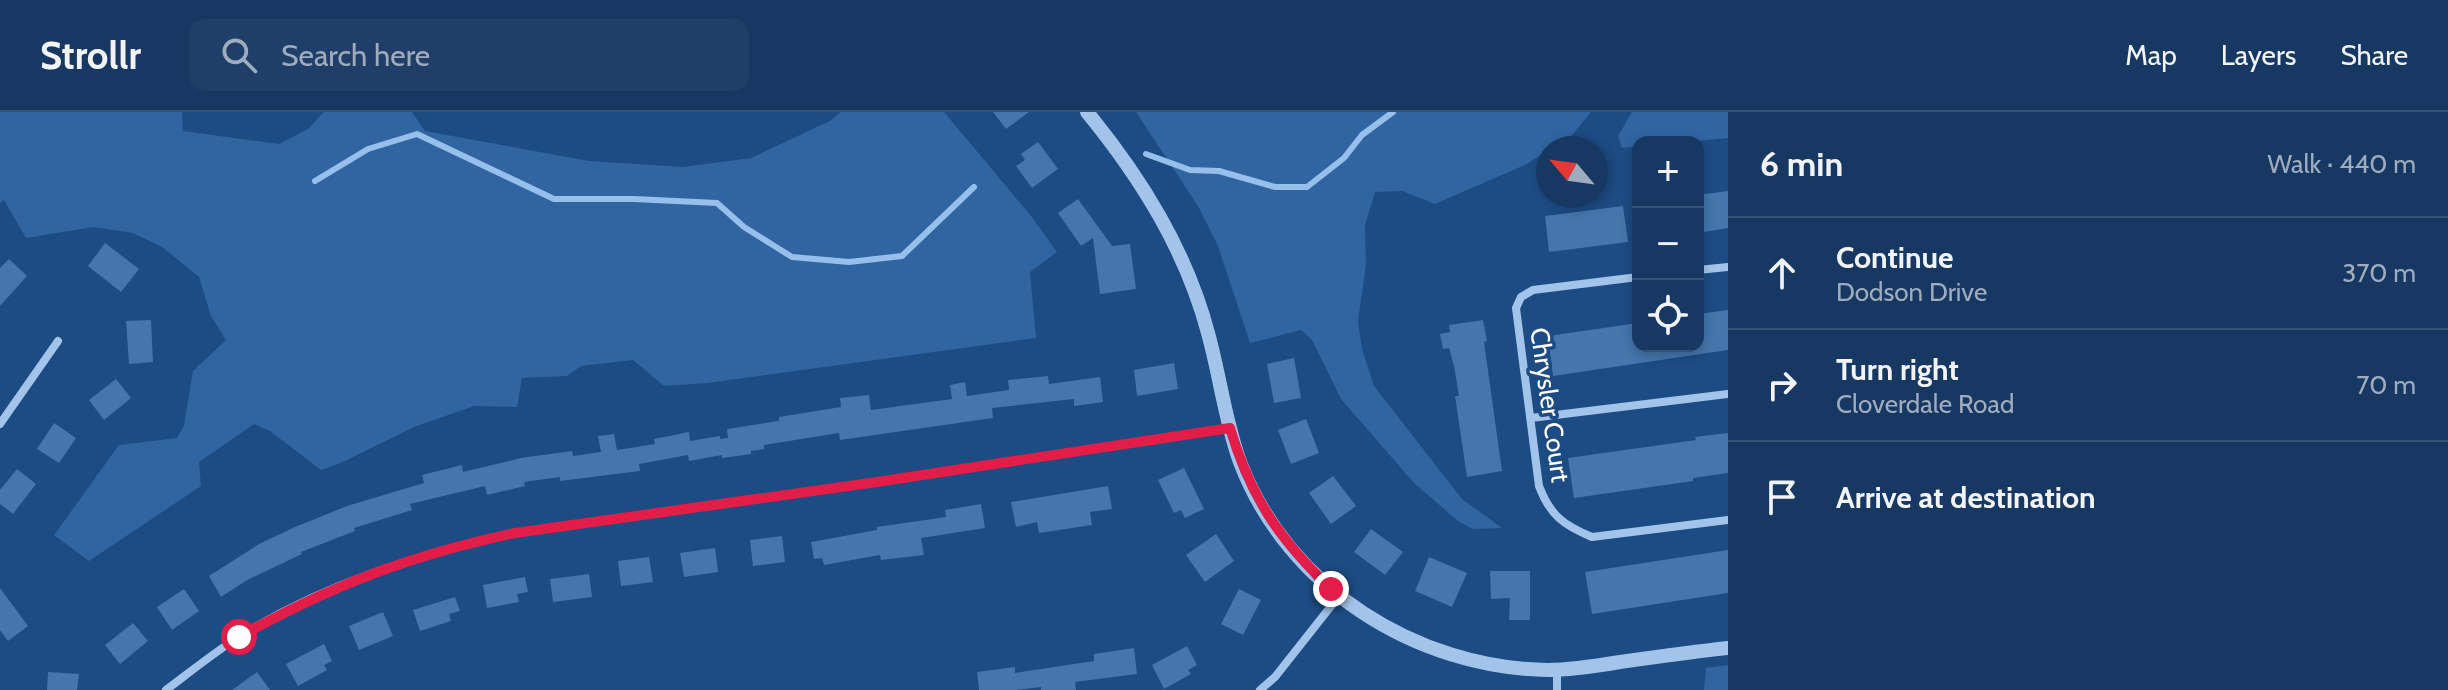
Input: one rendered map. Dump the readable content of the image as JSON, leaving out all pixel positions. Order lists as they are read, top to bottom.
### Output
{
  "streets": {
    "street": ["Chrysler Court"]
  },
  "north": "top left",
  "page": {
    "header": "Strollr",
    "search": "Search here",
    "nav": ["Map", "Layers", "Share"],
    "heading": ["6 min", "Walk · 440 m"],
    "map_buttons": ["+", "−"],
    "list": [
      ["Continue", "Dodson Drive", "370 m"],
      ["Turn right", "Cloverdale Road", "70 m"],
      "Arrive at destination"
    ]
  }
}
